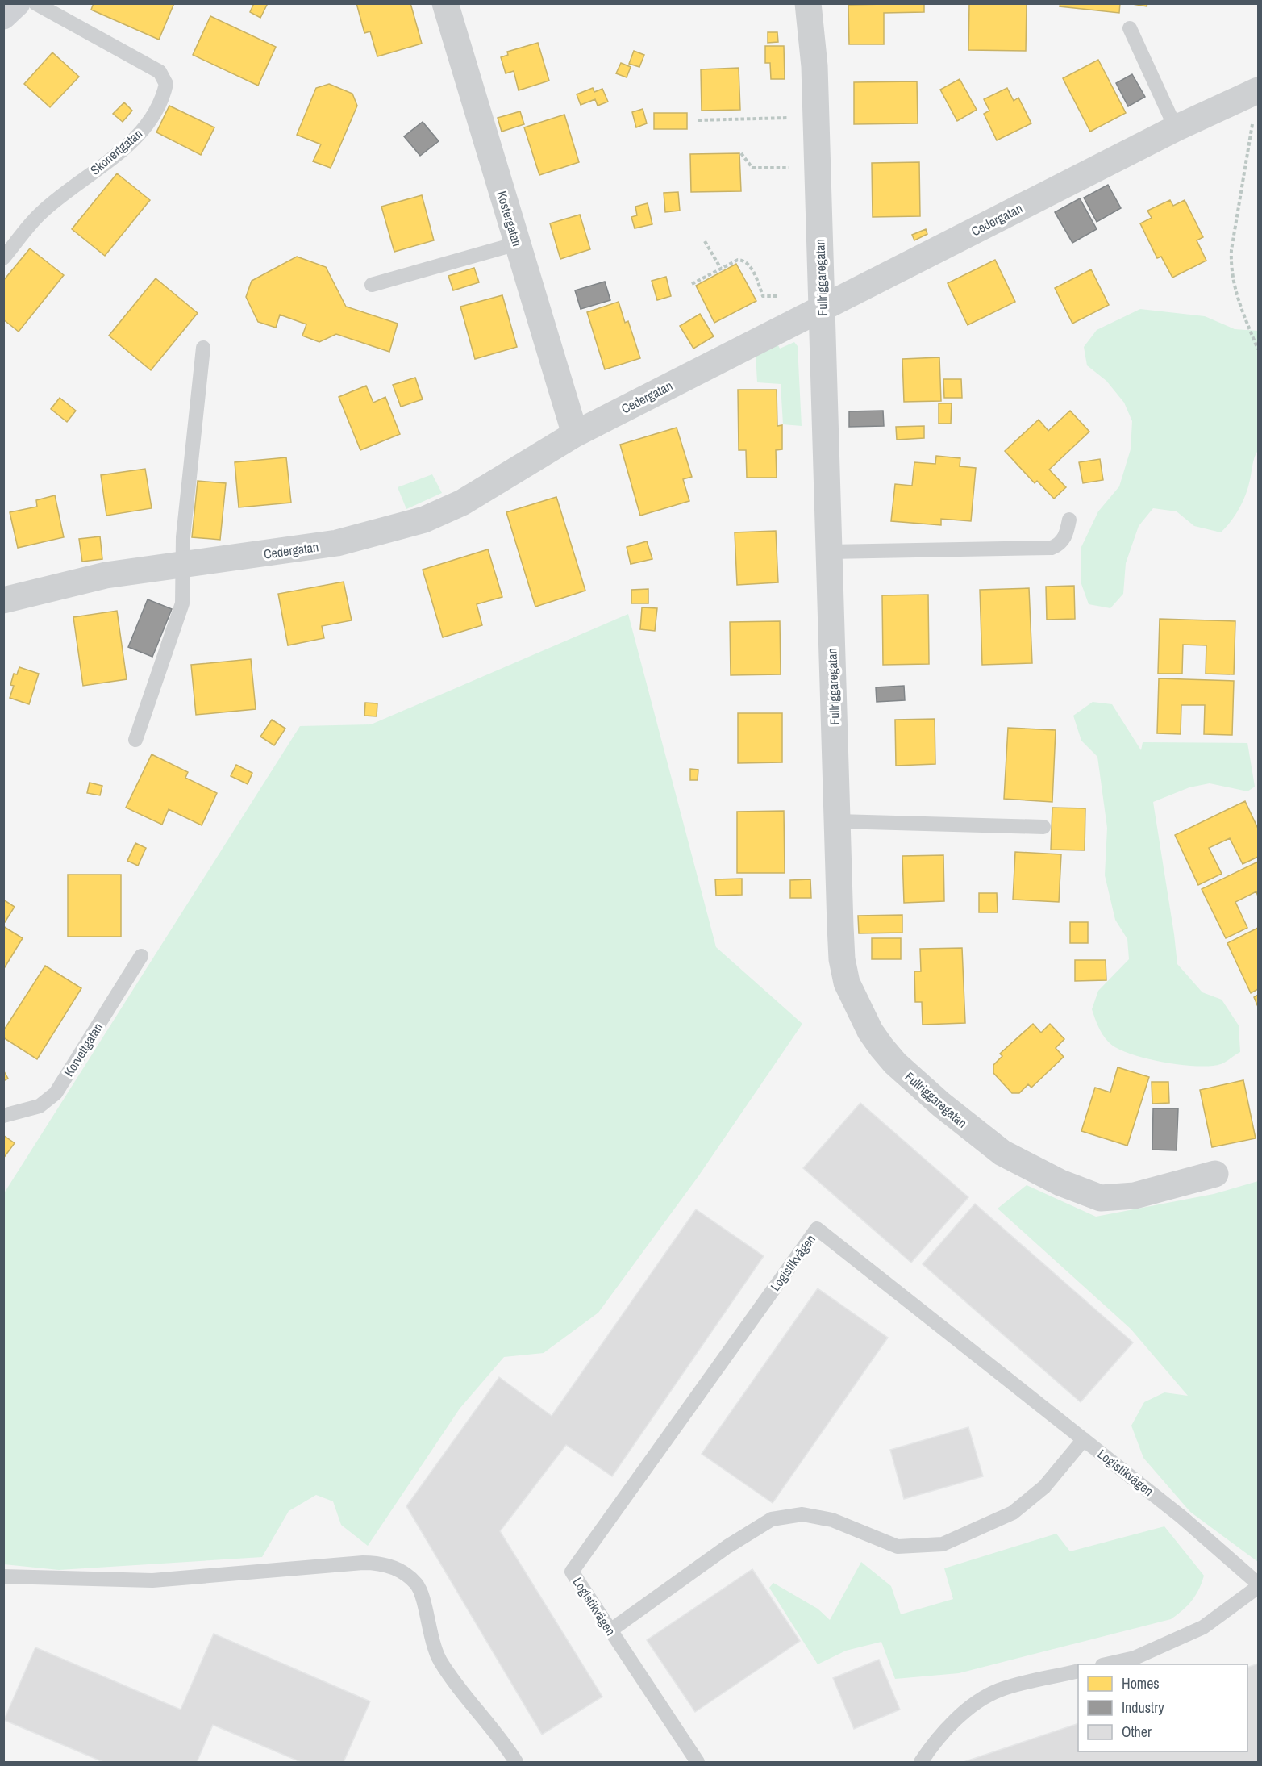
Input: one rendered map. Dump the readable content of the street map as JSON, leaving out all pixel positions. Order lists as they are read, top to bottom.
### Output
{
  "streets": {
    "street": ["Kostergatan", "Cedergatan", "Fullriggaregatan"],
    "lane": ["Skonertgatan", "Korvettgatan", "Logistikvägen"]
  },
  "crossings": [
    ["Kostergatan", "Cedergatan"],
    ["Cedergatan", "Fullriggaregatan"]
  ],
  "legend": ["Homes", "Industry", "Other"]
}
